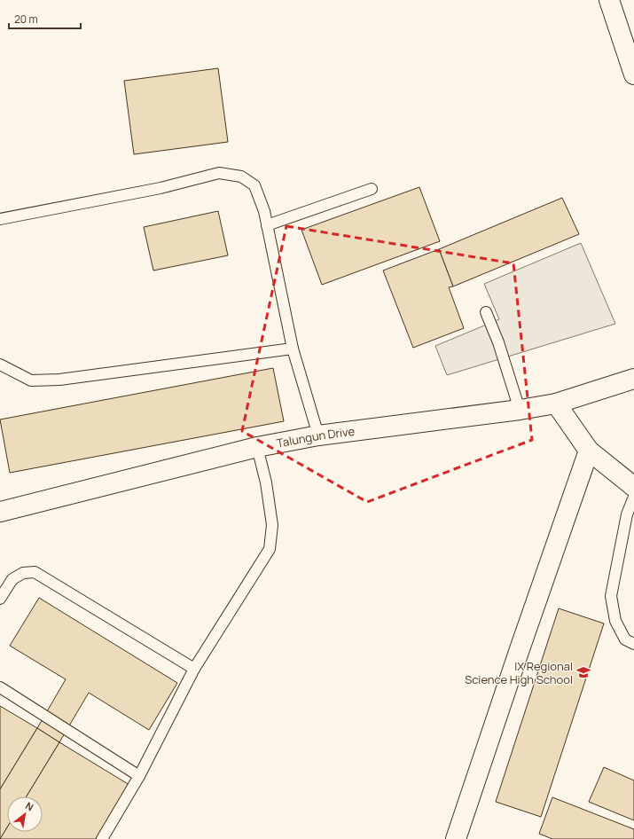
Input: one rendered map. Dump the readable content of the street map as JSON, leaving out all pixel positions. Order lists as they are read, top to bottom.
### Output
{
  "streets": {
    "street": ["Talungun Drive"]
  },
  "places": {
    "school or university": ["IX Regional Science High School"]
  },
  "scale_bar": "20 m",
  "north": "top right"
}
